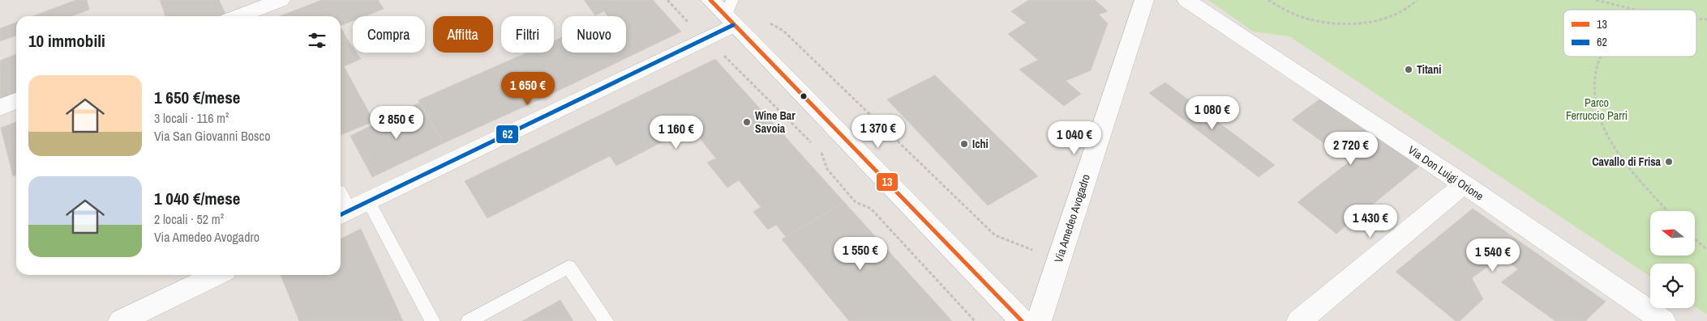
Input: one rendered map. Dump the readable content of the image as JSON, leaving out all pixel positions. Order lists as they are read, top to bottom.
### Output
{
  "streets": {
    "street": ["Via Don Luigi Orione", "Via Amedeo Avogadro"]
  },
  "parks": ["Parco Ferruccio Parri"],
  "places": [
    "Titani",
    "Wine Bar Savoia",
    "Ichi",
    "Cavallo di Frisa"
  ],
  "lines": ["transit line 13", "transit line 62"],
  "legend": ["13", "62"],
  "north": "left",
  "page": {
    "chip": [
      "Compra",
      "Affitta",
      "Filtri",
      "Nuovo"
    ],
    "heading": "10 immobili",
    "list": [
      {
        "name": "1 650 €/mese",
        "note": "3 locali · 116 m² · Via San Giovanni Bosco"
      },
      {
        "name": "1 040 €/mese",
        "note": "2 locali · 52 m² · Via Amedeo Avogadro"
      }
    ],
    "price": [
      "1 650 €",
      "1 080 €",
      "2 850 €",
      "1 370 €",
      "1 160 €",
      "1 040 €",
      "2 720 €",
      "1 430 €",
      "1 550 €",
      "1 540 €"
    ]
  }
}
